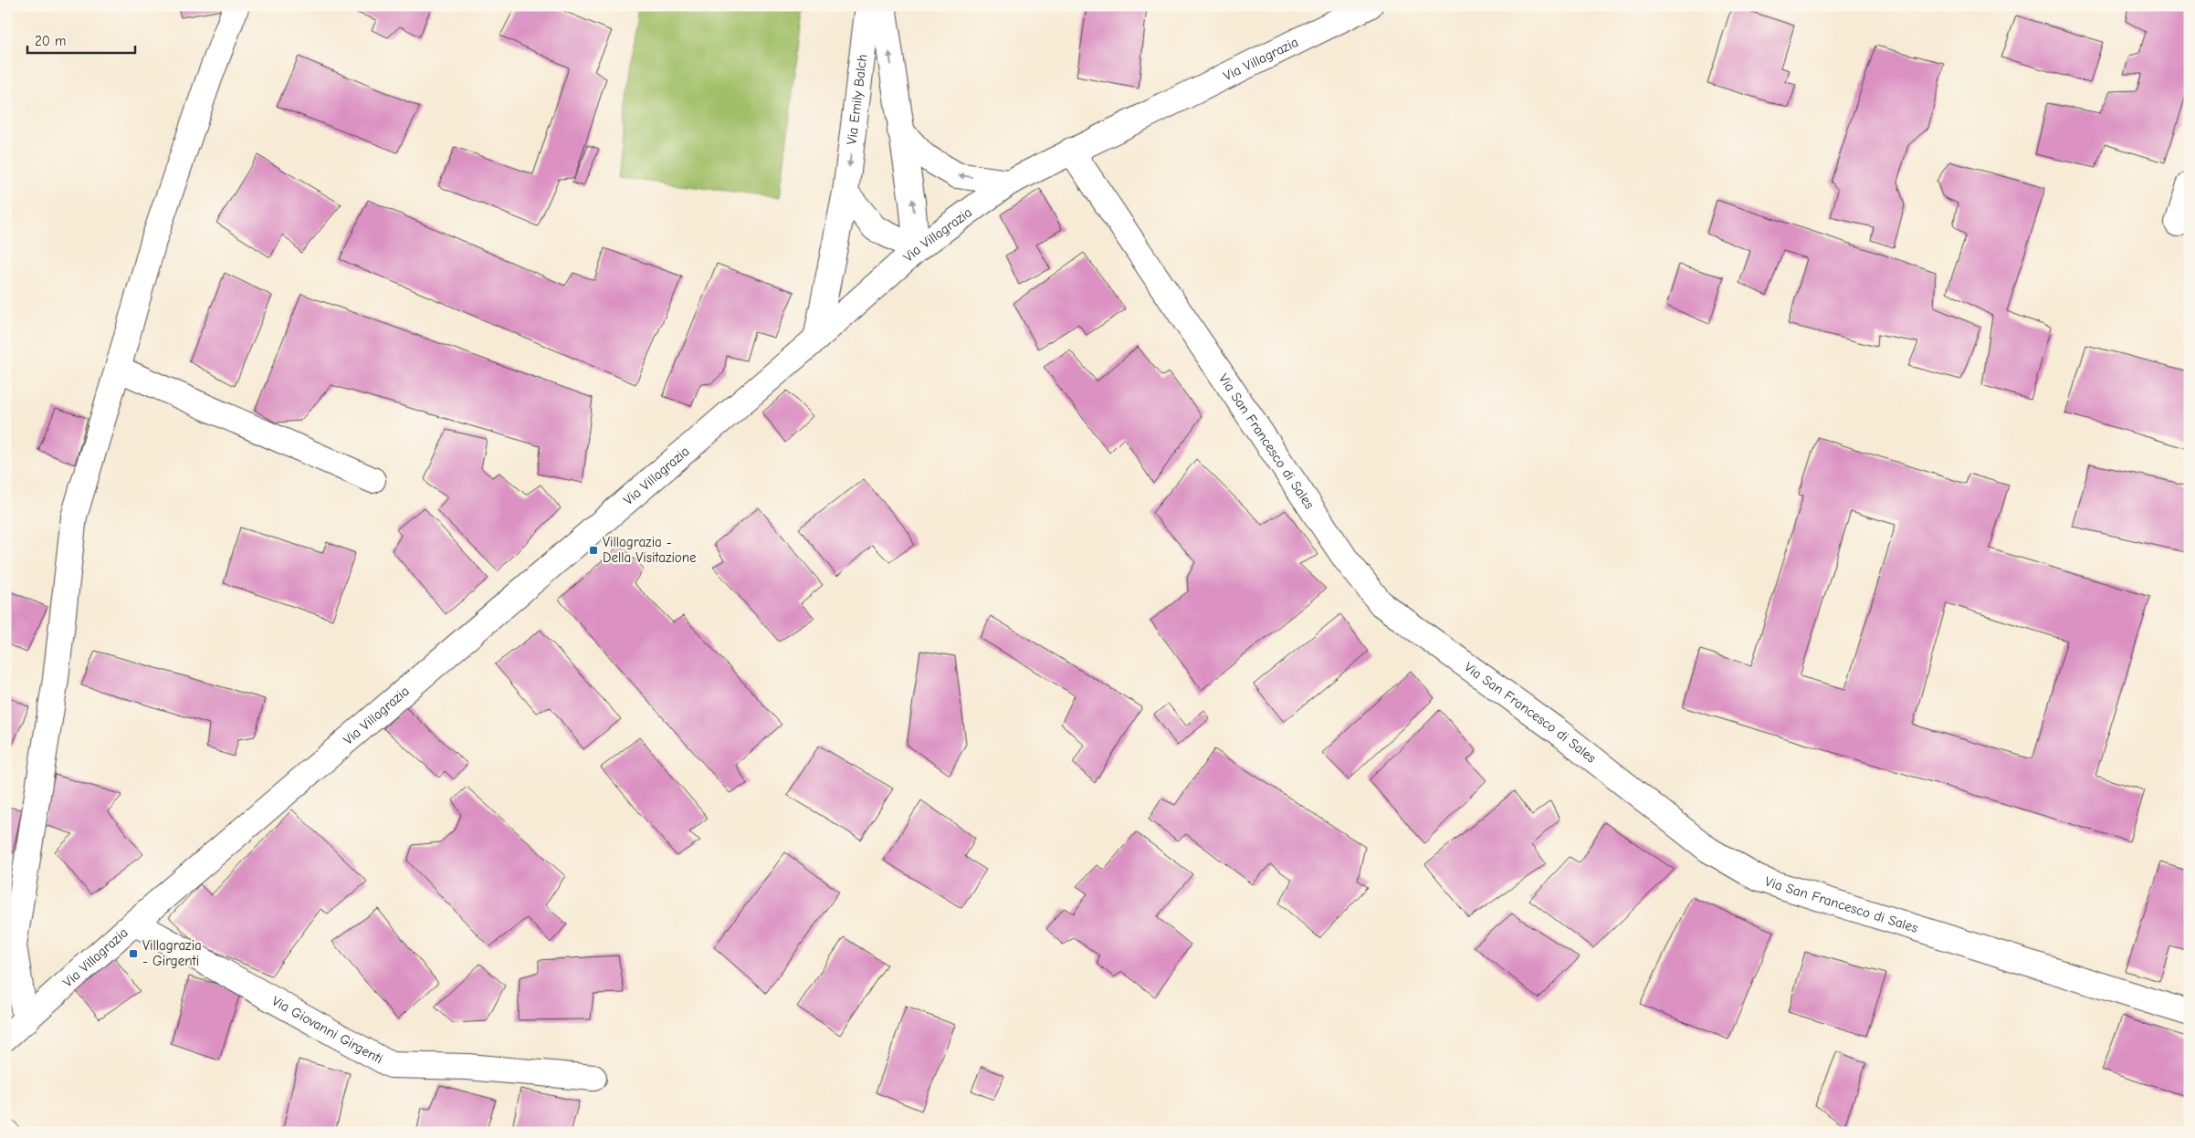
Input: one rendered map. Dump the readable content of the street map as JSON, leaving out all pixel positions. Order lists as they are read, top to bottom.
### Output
{
  "streets": {
    "street": [
      "Via Villagrazia",
      "Via Emily Balch",
      "Via San Francesco di Sales",
      "Via Giovanni Girgenti"
    ]
  },
  "crossings": [
    ["Via Villagrazia", "Via Emily Balch"],
    ["Via Villagrazia", "Via San Francesco di Sales"],
    ["Via Villagrazia", "Via Giovanni Girgenti"]
  ],
  "places": {
    "transit": ["Villagrazia - Della Visitazione", "Villagrazia - Girgenti"]
  },
  "scale_bar": "20 m"
}
